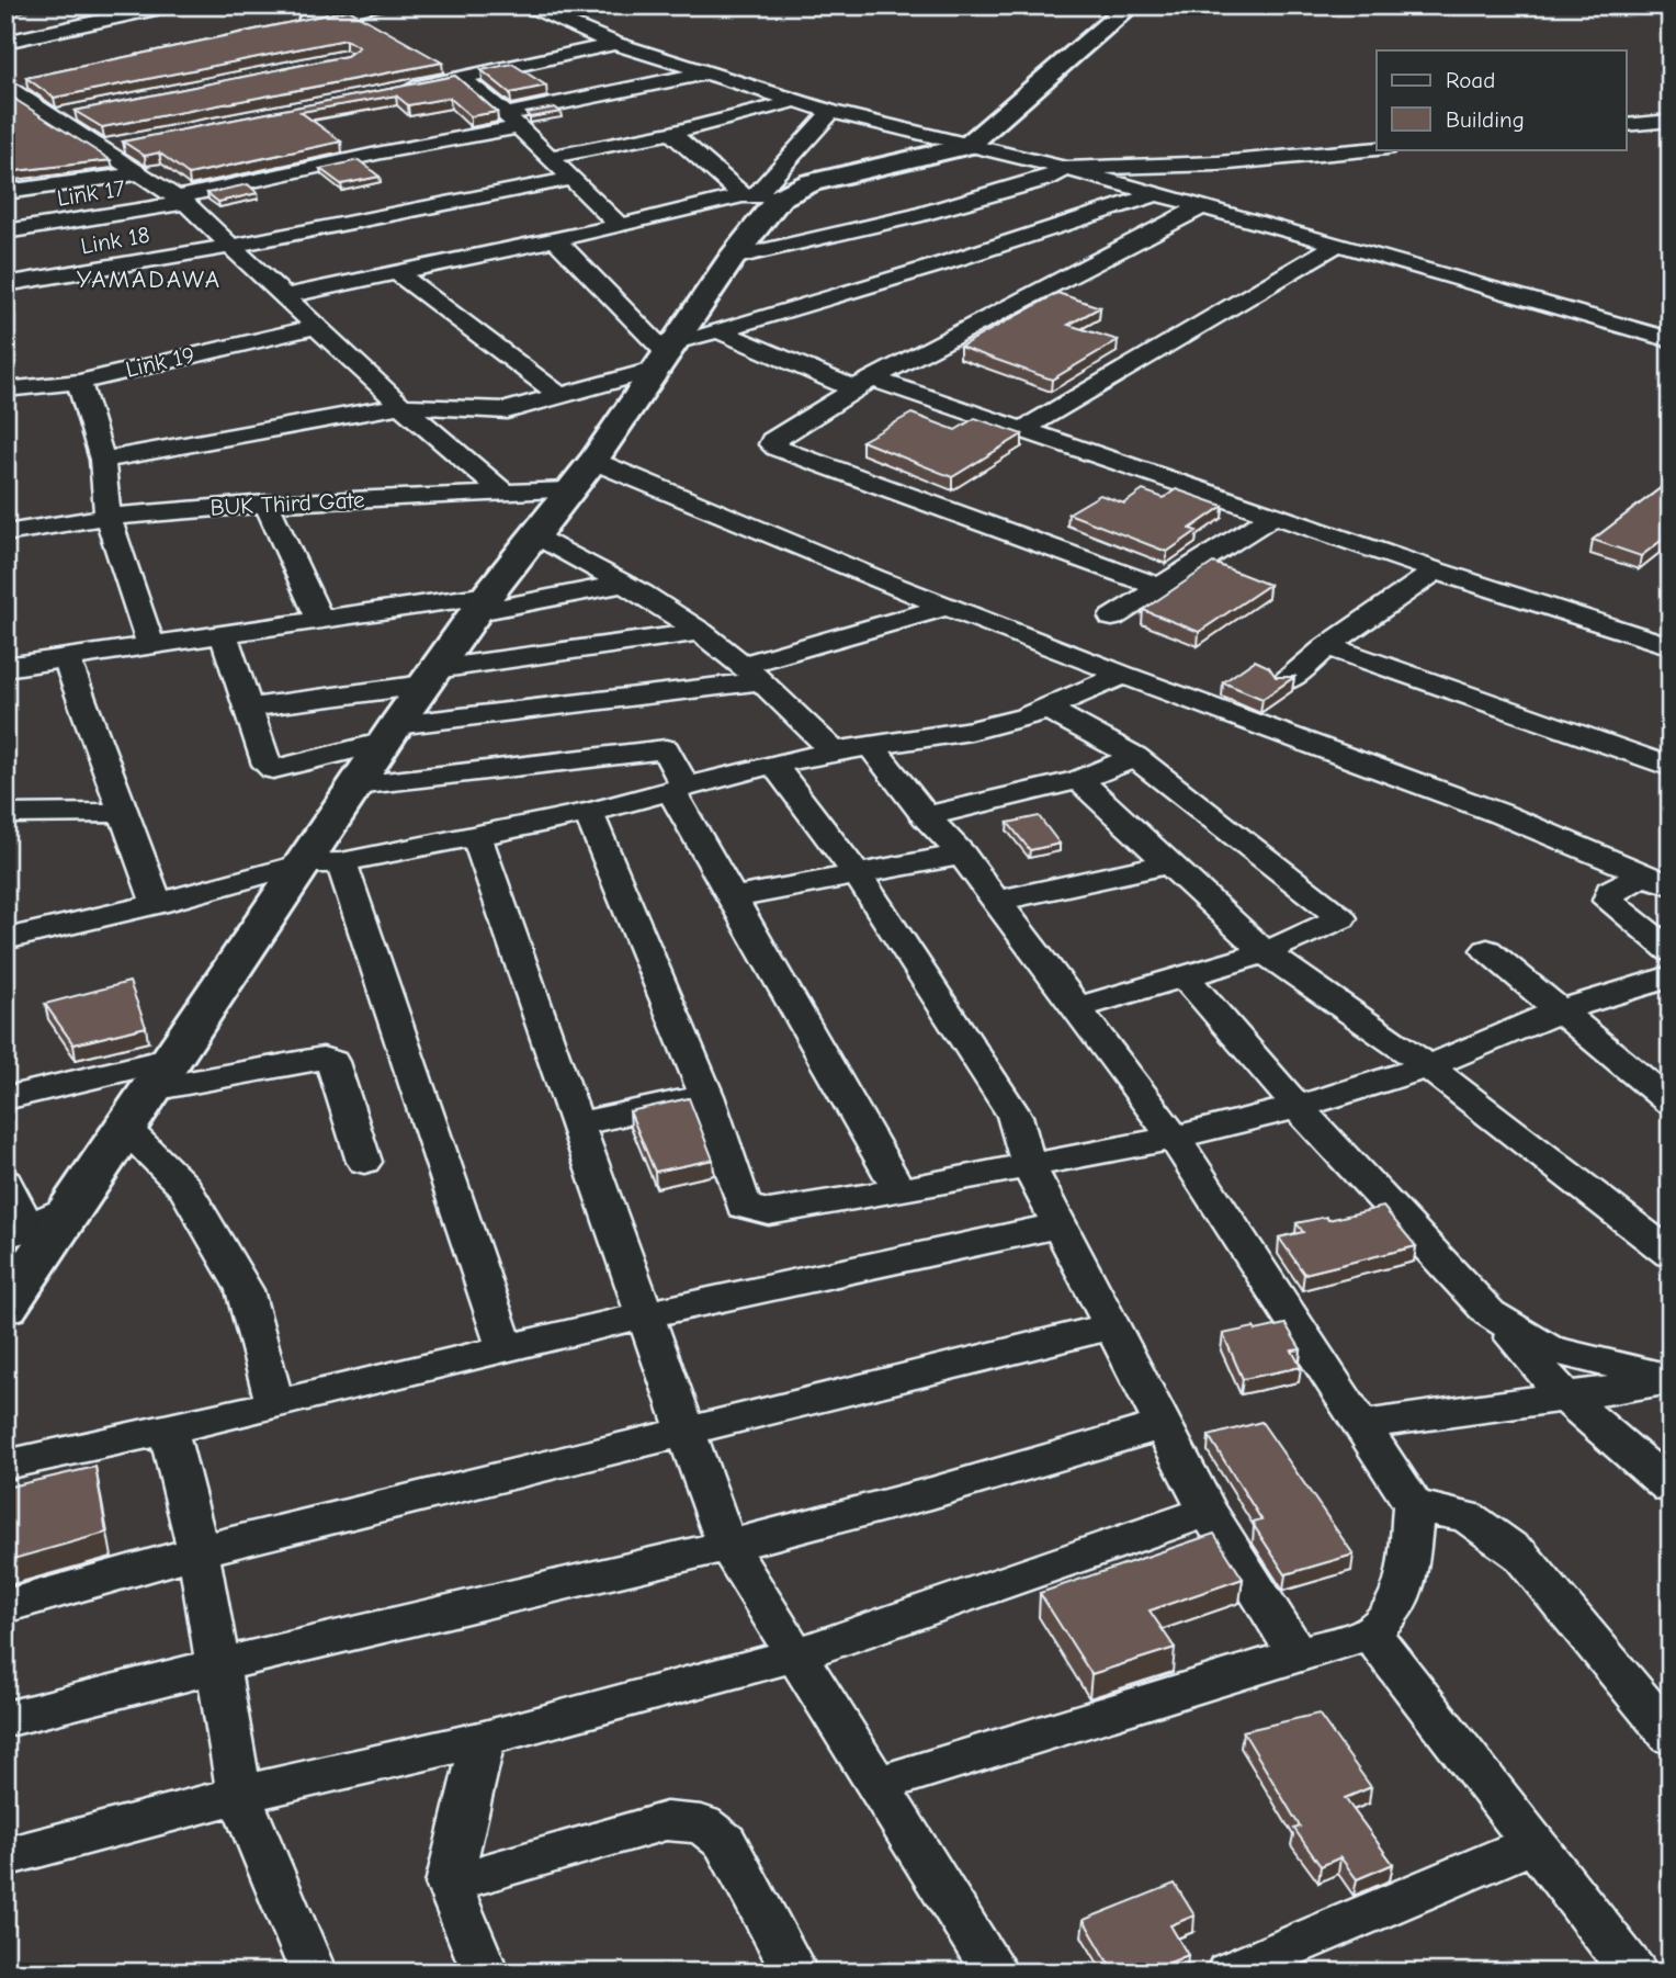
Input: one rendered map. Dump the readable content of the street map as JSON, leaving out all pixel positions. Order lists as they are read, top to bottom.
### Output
{
  "streets": {
    "street": [
      "Link 17",
      "Link 18",
      "Link 19",
      "BUK Third Gate"
    ]
  },
  "districts": ["YAMADAWA"],
  "legend": ["Road", "Building"]
}
